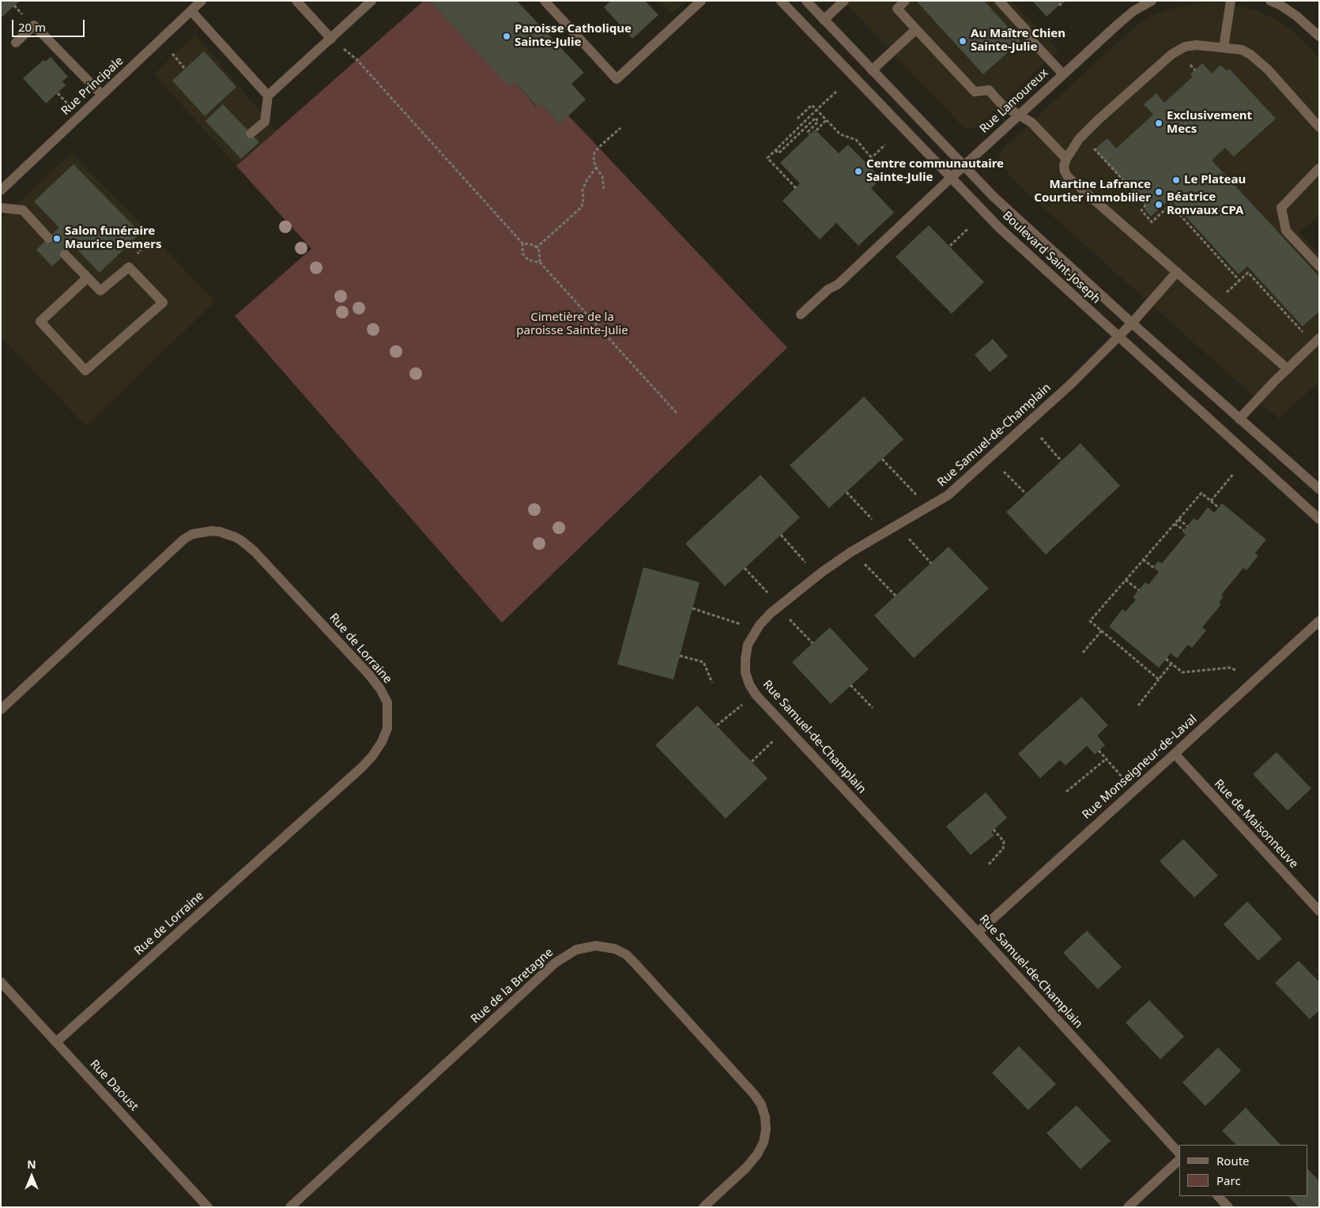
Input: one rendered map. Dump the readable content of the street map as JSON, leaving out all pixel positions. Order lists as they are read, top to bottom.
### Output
{
  "streets": {
    "street": [
      "Rue Principale",
      "Rue Lamoureux",
      "Boulevard Saint-Joseph",
      "Rue Samuel-de-Champlain",
      "Rue de Lorraine",
      "Rue Monseigneur-de-Laval",
      "Rue de Maisonneuve",
      "Rue de la Bretagne",
      "Rue Daoust"
    ]
  },
  "crossings": [
    ["Rue Lamoureux", "Boulevard Saint-Joseph"],
    ["Boulevard Saint-Joseph", "Rue Samuel-de-Champlain"],
    ["Rue Samuel-de-Champlain", "Rue Monseigneur-de-Laval"],
    ["Rue de Lorraine", "Rue Daoust"],
    ["Rue Monseigneur-de-Laval", "Rue de Maisonneuve"]
  ],
  "parks": ["Cimetière de la paroisse Sainte-Julie"],
  "places": [
    "Paroisse Catholique Sainte-Julie",
    "Au Maître Chien Sainte-Julie",
    "Exclusivement Mecs",
    "Centre communautaire Sainte-Julie",
    "Le Plateau",
    "Martine Lafrance Courtier immobilier",
    "Béatrice Ronvaux CPA",
    "Salon funéraire Maurice Demers"
  ],
  "legend": ["Route", "Parc"],
  "scale_bar": "20 m",
  "north": "top"
}
